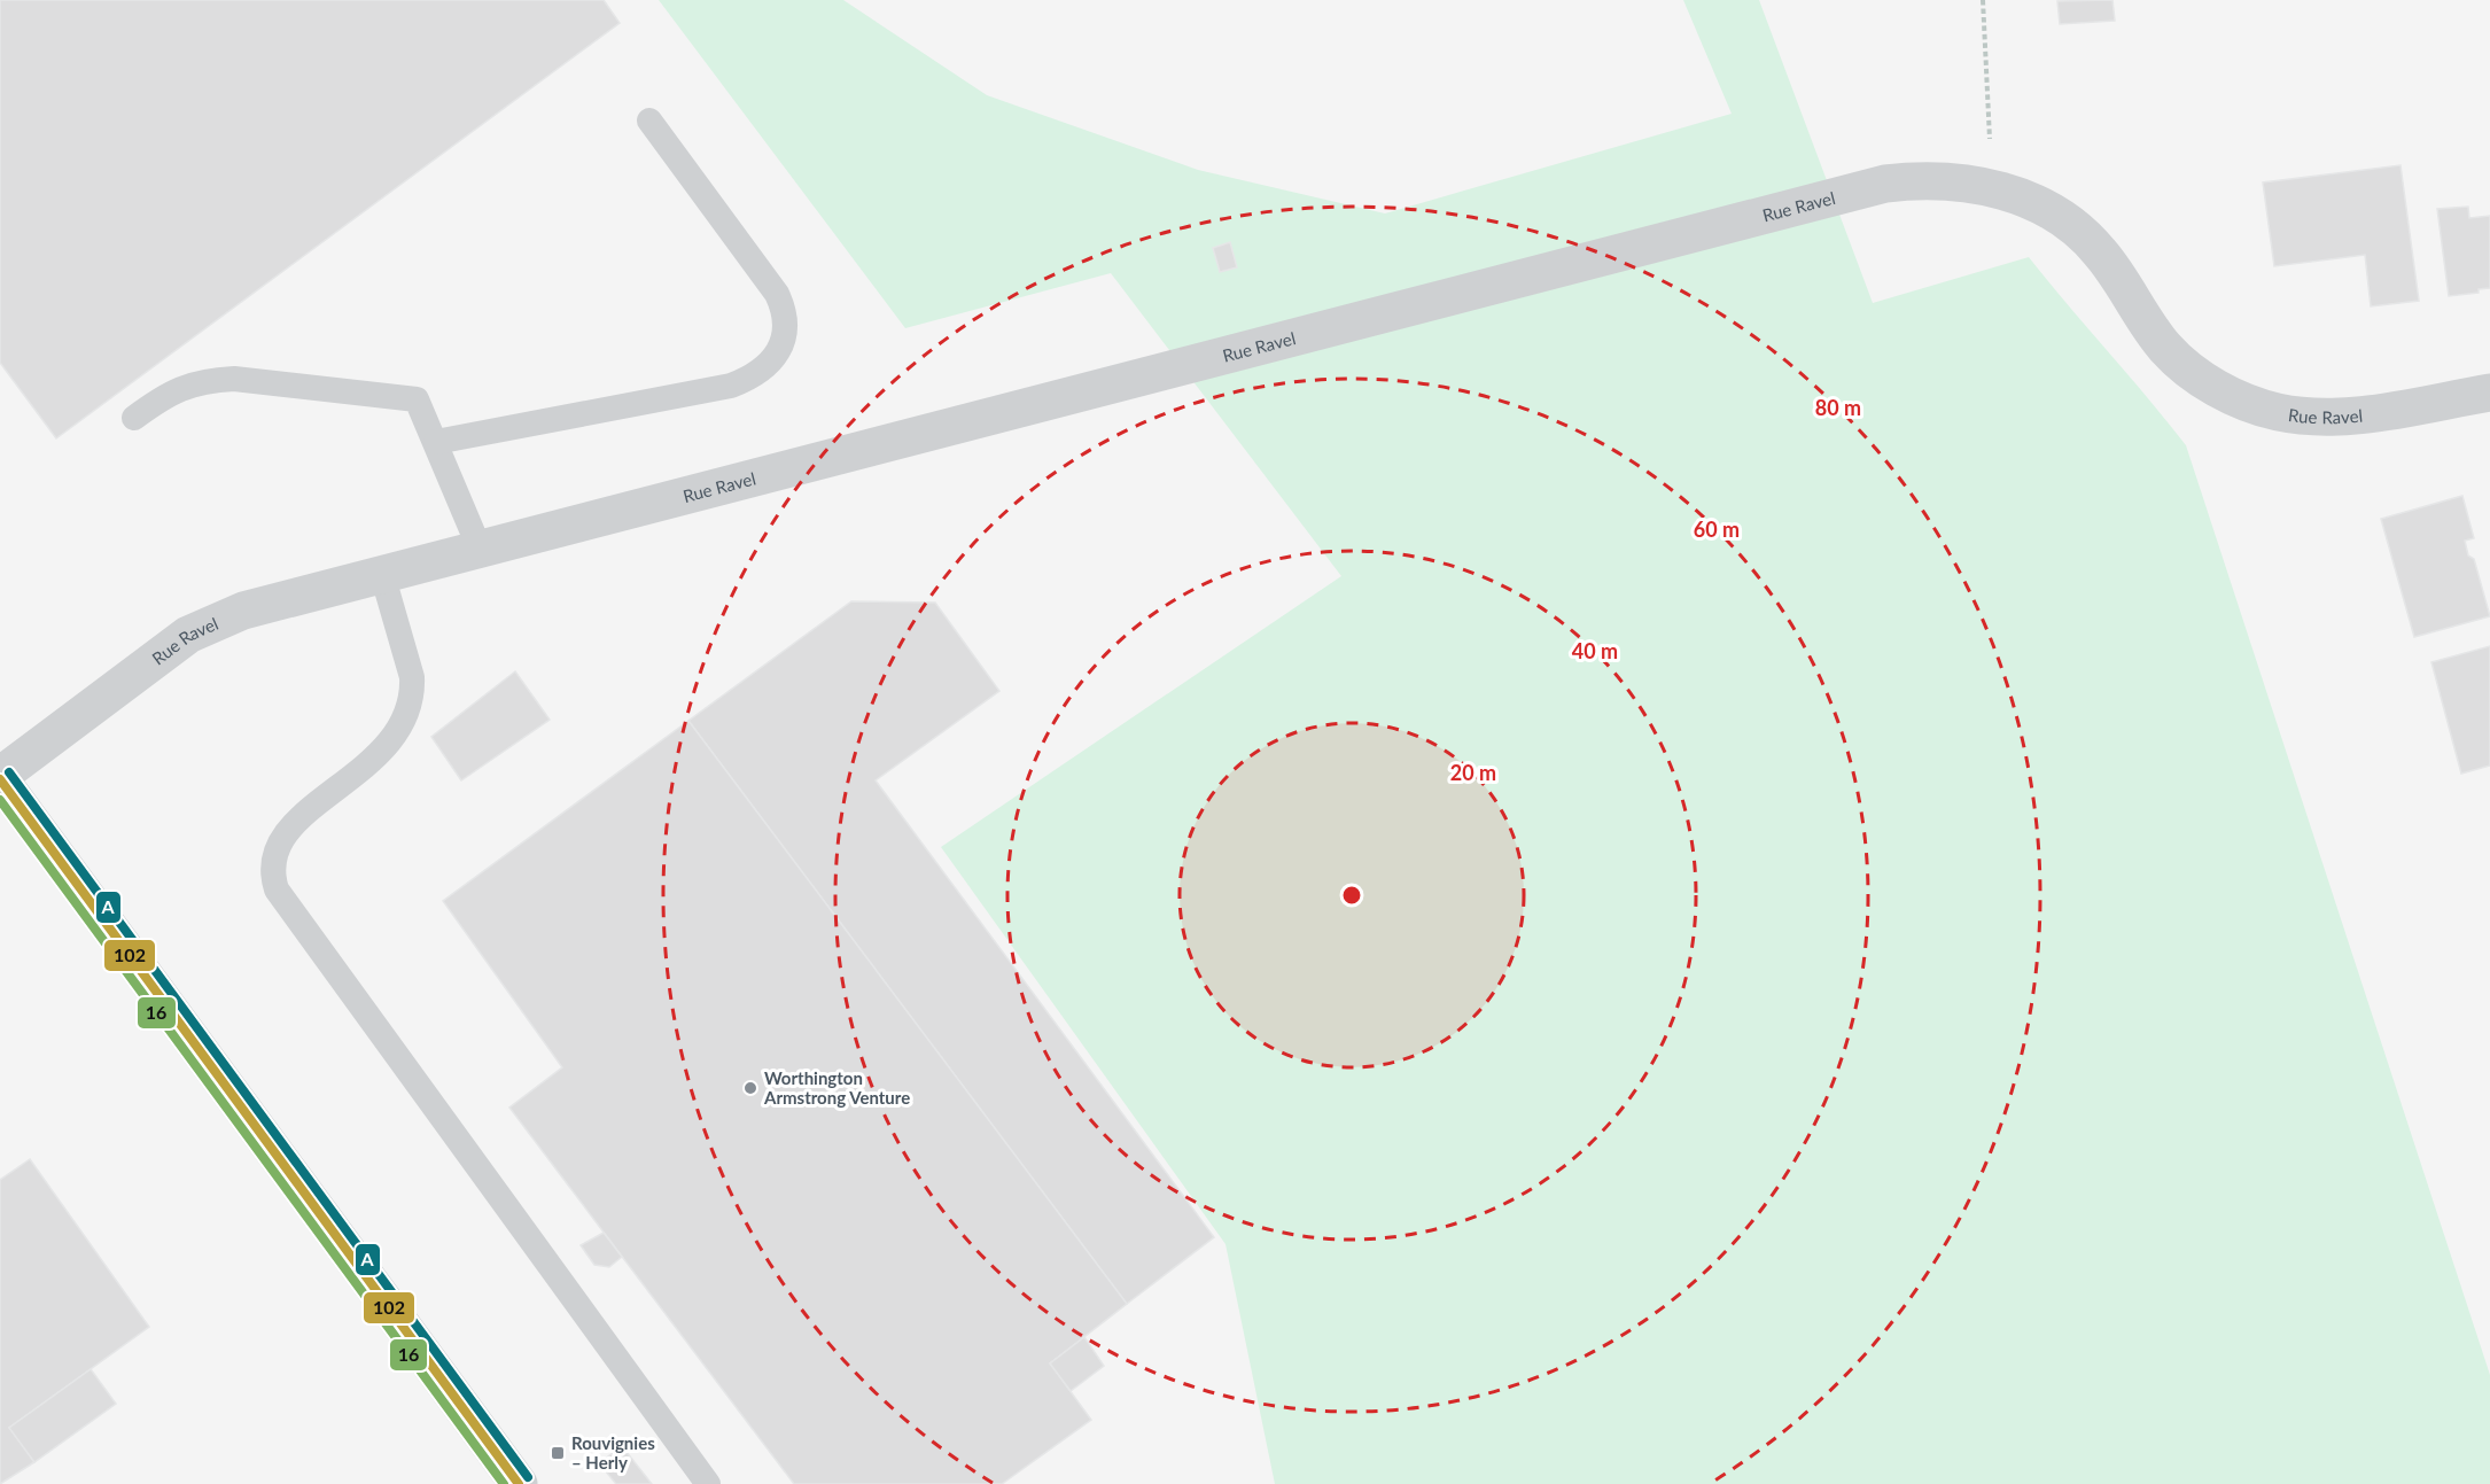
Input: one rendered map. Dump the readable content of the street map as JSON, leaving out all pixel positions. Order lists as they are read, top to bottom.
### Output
{
  "streets": {
    "street": ["Rue Ravel"]
  },
  "places": {
    "other": ["Worthington Armstrong Venture"],
    "transit": ["Rouvignies – Herly"]
  },
  "lines": ["transit line A", "transit line 102", "transit line 16"],
  "rings": [
    "80 m",
    "60 m",
    "40 m",
    "20 m"
  ]
}
